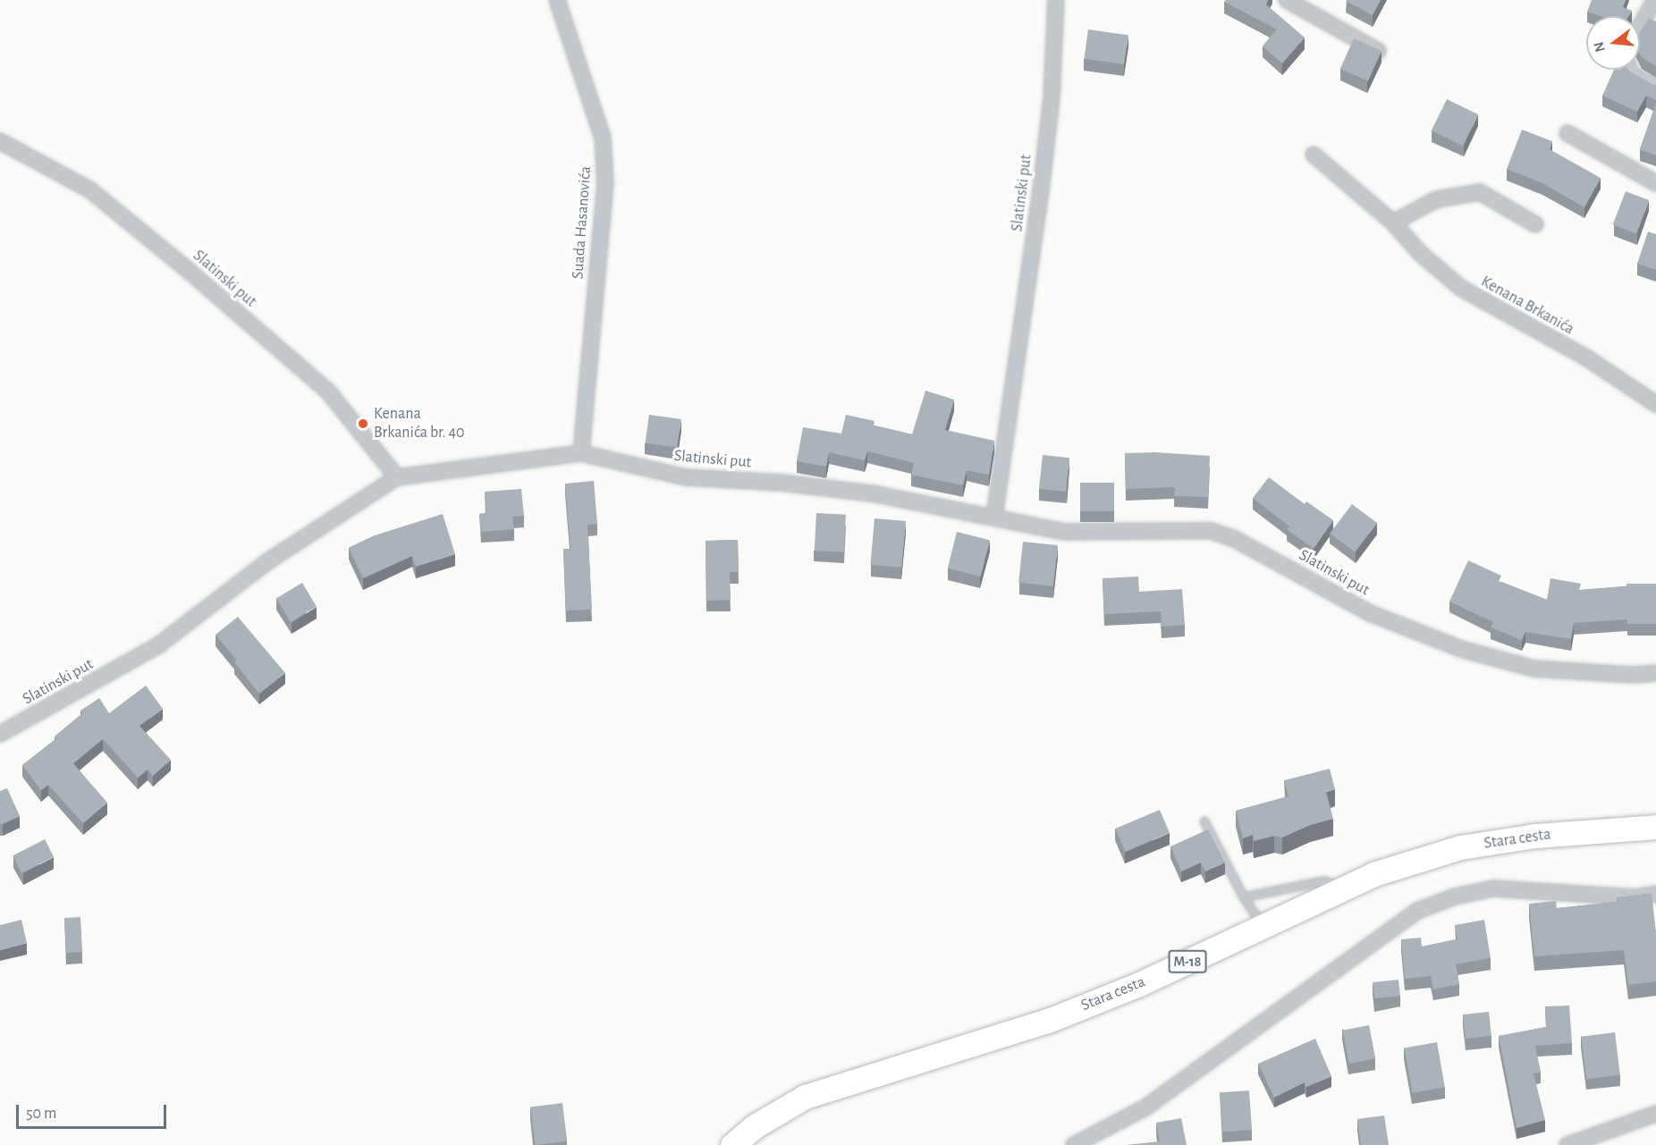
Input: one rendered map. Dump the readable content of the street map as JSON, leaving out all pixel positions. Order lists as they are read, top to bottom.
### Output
{
  "streets": {
    "main road": ["Stara cesta", "M-18"],
    "street": ["Slatinski put", "Suada Hasanovića", "Kenana Brkanića"]
  },
  "crossings": [
    ["Slatinski put", "Suada Hasanovića"]
  ],
  "places": ["Kenana Brkanića br. 40"],
  "scale_bar": "50 m",
  "north": "left"
}
